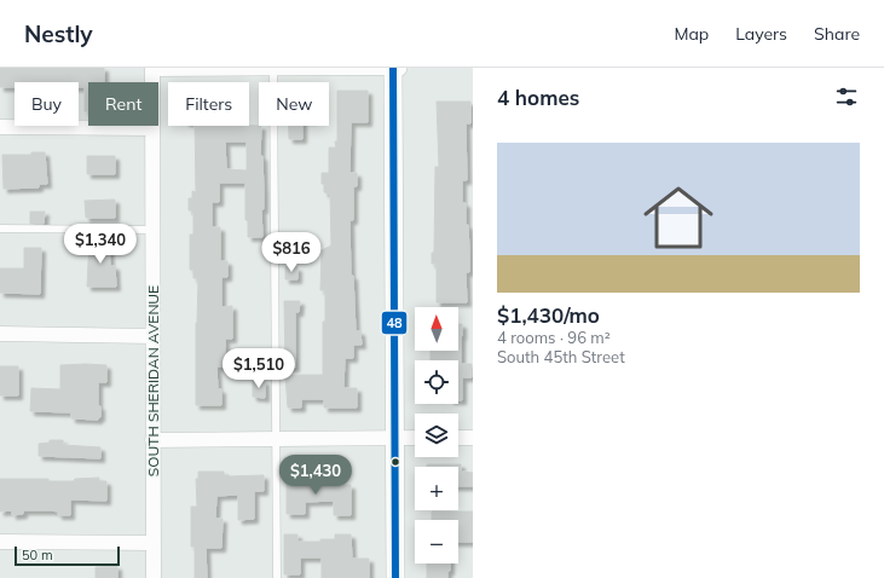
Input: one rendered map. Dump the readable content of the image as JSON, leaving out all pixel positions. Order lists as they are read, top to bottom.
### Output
{
  "streets": {
    "street": ["SOUTH SHERIDAN AVENUE"]
  },
  "lines": ["transit line 48"],
  "scale_bar": "50 m",
  "north": "top",
  "page": {
    "header": "Nestly",
    "nav": ["Map", "Layers", "Share"],
    "heading": "4 homes",
    "chip": [
      "Buy",
      "Rent",
      "Filters",
      "New"
    ],
    "list": [
      {
        "name": "$1,430/mo",
        "note": "4 rooms · 96 m² · South 45th Street"
      }
    ],
    "price": [
      "$1,340",
      "$816",
      "$1,510",
      "$1,430"
    ],
    "map_buttons": ["+", "−"],
    "scale": "50 m"
  }
}
